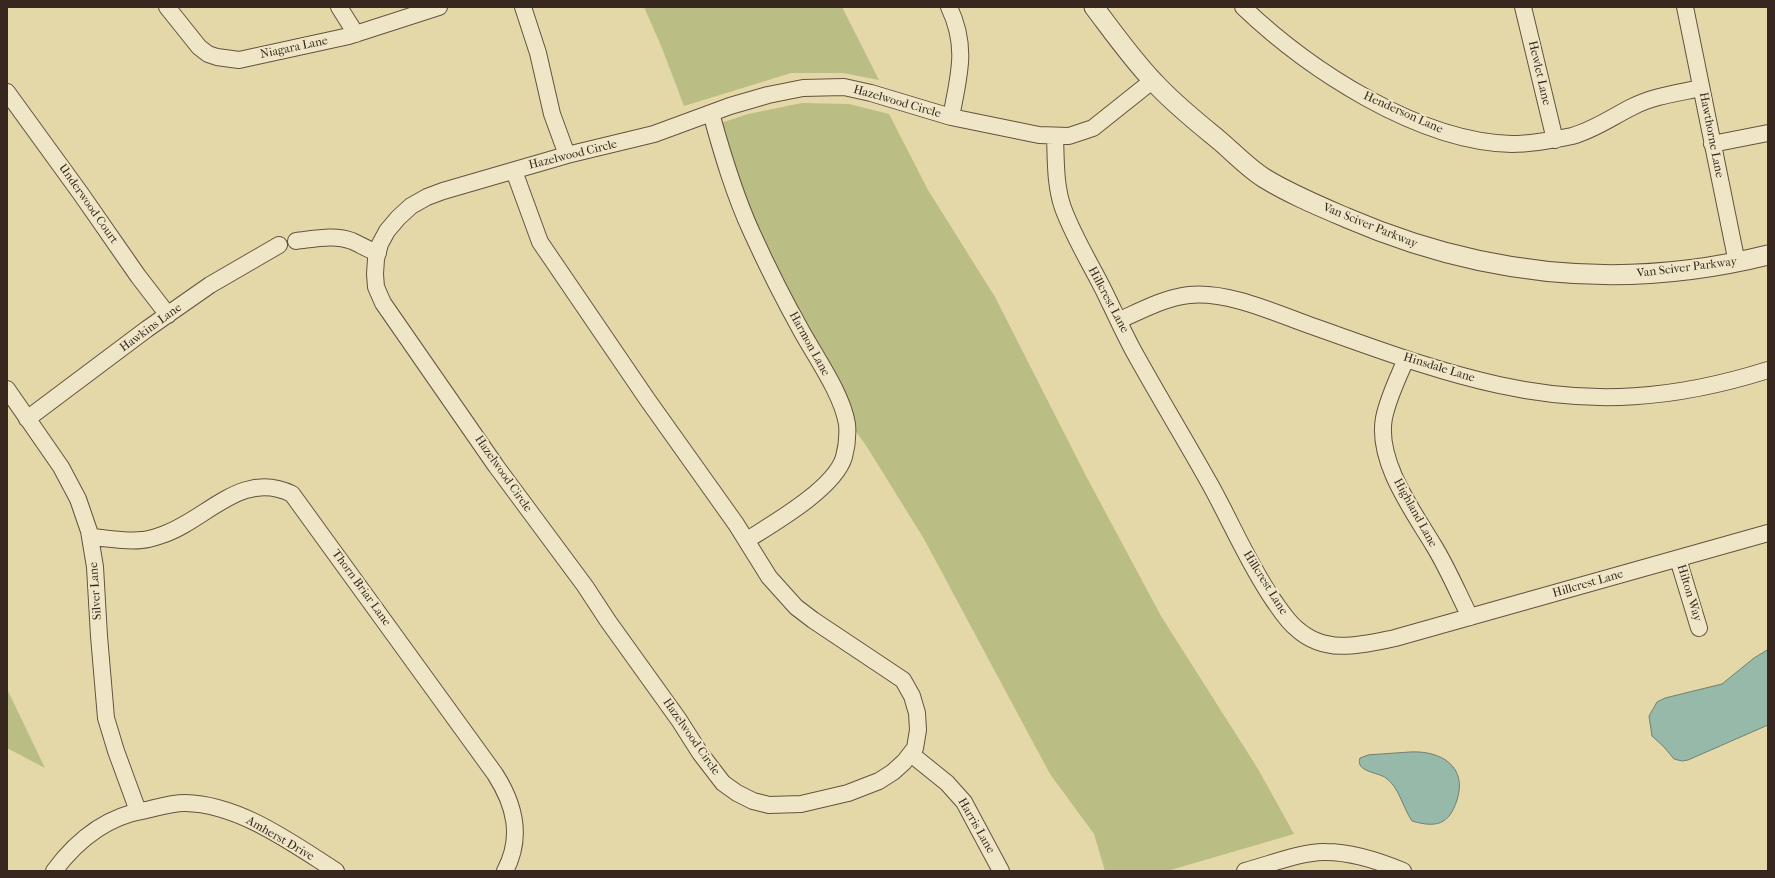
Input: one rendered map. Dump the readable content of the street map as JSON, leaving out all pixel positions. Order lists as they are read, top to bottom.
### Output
{
  "streets": {
    "street": [
      "Niagara Lane",
      "Hewlet Lane",
      "Hazelwood Circle",
      "Henderson Lane",
      "Hawthorne Lane",
      "Underwood Court",
      "Van Sciver Parkway",
      "Hillcrest Lane",
      "Hawkins Lane",
      "Harmon Lane",
      "Hinsdale Lane",
      "Highland Lane",
      "Thorn Briar Lane",
      "Silver Lane",
      "Hilton Way",
      "Harris Lane",
      "Amherst Drive"
    ]
  },
  "crossings": [
    ["Hewlet Lane", "Henderson Lane"],
    ["Hazelwood Circle", "Van Sciver Parkway"],
    ["Hazelwood Circle", "Hillcrest Lane"],
    ["Hazelwood Circle", "Harmon Lane"],
    ["Hazelwood Circle", "Harris Lane"],
    ["Henderson Lane", "Hawthorne Lane"],
    ["Hawthorne Lane", "Van Sciver Parkway"],
    ["Underwood Court", "Hawkins Lane"],
    ["Hillcrest Lane", "Hinsdale Lane"],
    ["Hillcrest Lane", "Highland Lane"],
    ["Hillcrest Lane", "Hilton Way"],
    ["Hawkins Lane", "Silver Lane"],
    ["Hinsdale Lane", "Highland Lane"],
    ["Thorn Briar Lane", "Silver Lane"],
    ["Silver Lane", "Amherst Drive"]
  ]
}
